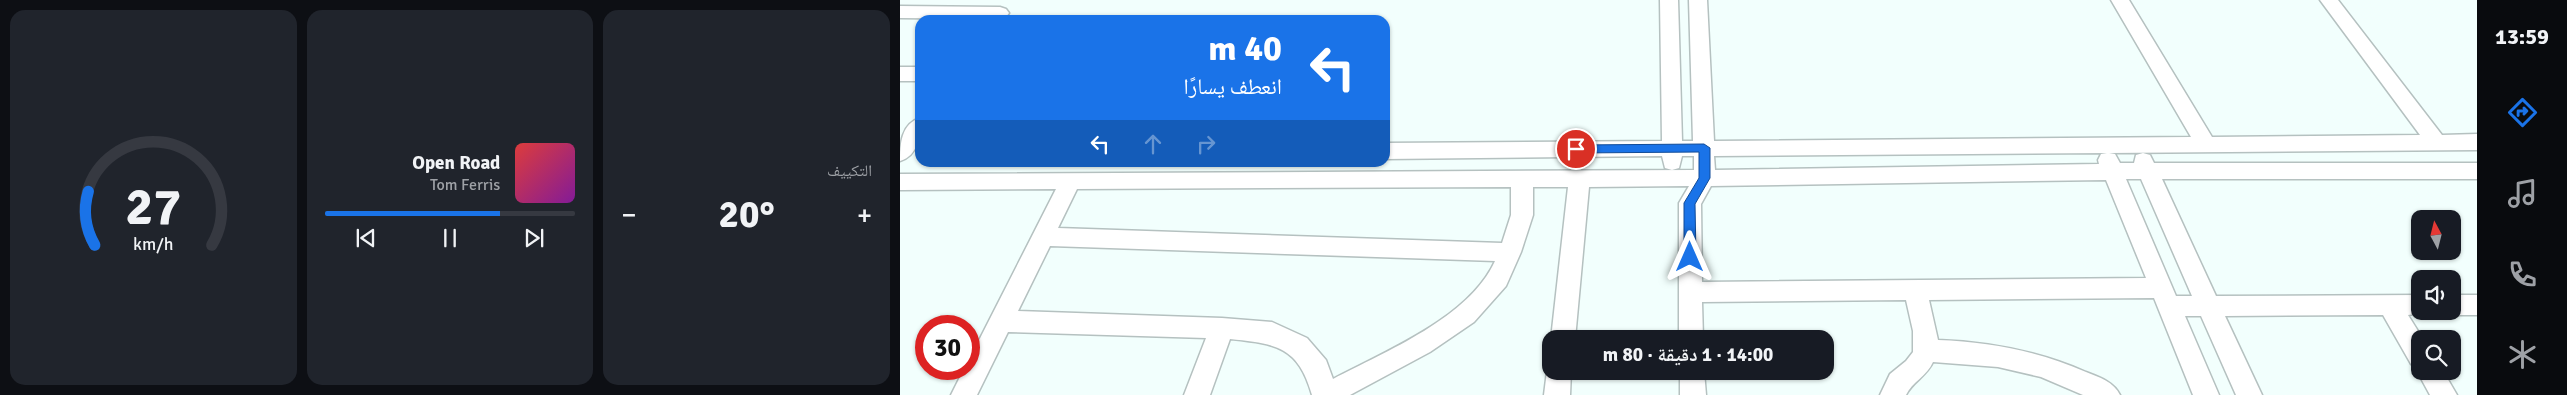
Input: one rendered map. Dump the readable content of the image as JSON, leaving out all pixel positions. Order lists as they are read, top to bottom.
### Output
{
  "north": "top",
  "page": {
    "tabs": "13:59",
    "tile": "التكييف",
    "turn": ["40 m", "انعطف يسارًا"],
    "song": ["Open Road", "Tom Ferris"],
    "heat": ["−", "20°", "+"],
    "limit": "30",
    "trip": "14:00 · 1 دقيقة · 80 m",
    "gauge": ["27", "km/h"]
  }
}
